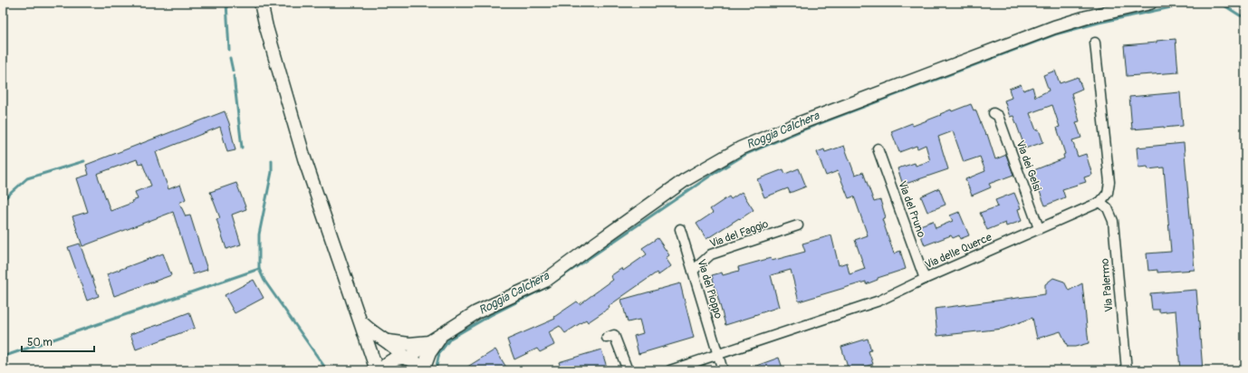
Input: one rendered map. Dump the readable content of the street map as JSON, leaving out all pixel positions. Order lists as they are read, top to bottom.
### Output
{
  "streets": {
    "street": [
      "Via dei Gelsi",
      "Via del Pruno",
      "Via del Faggio",
      "Via delle Querce",
      "Via Palermo",
      "Via del Pioppo"
    ]
  },
  "crossings": [
    ["Via dei Gelsi", "Via delle Querce"],
    ["Via del Pruno", "Via delle Querce"],
    ["Via del Faggio", "Via del Pioppo"],
    ["Via delle Querce", "Via Palermo"],
    ["Via delle Querce", "Via del Pioppo"]
  ],
  "water": ["Roggia Calchera"],
  "scale_bar": "50 m"
}
